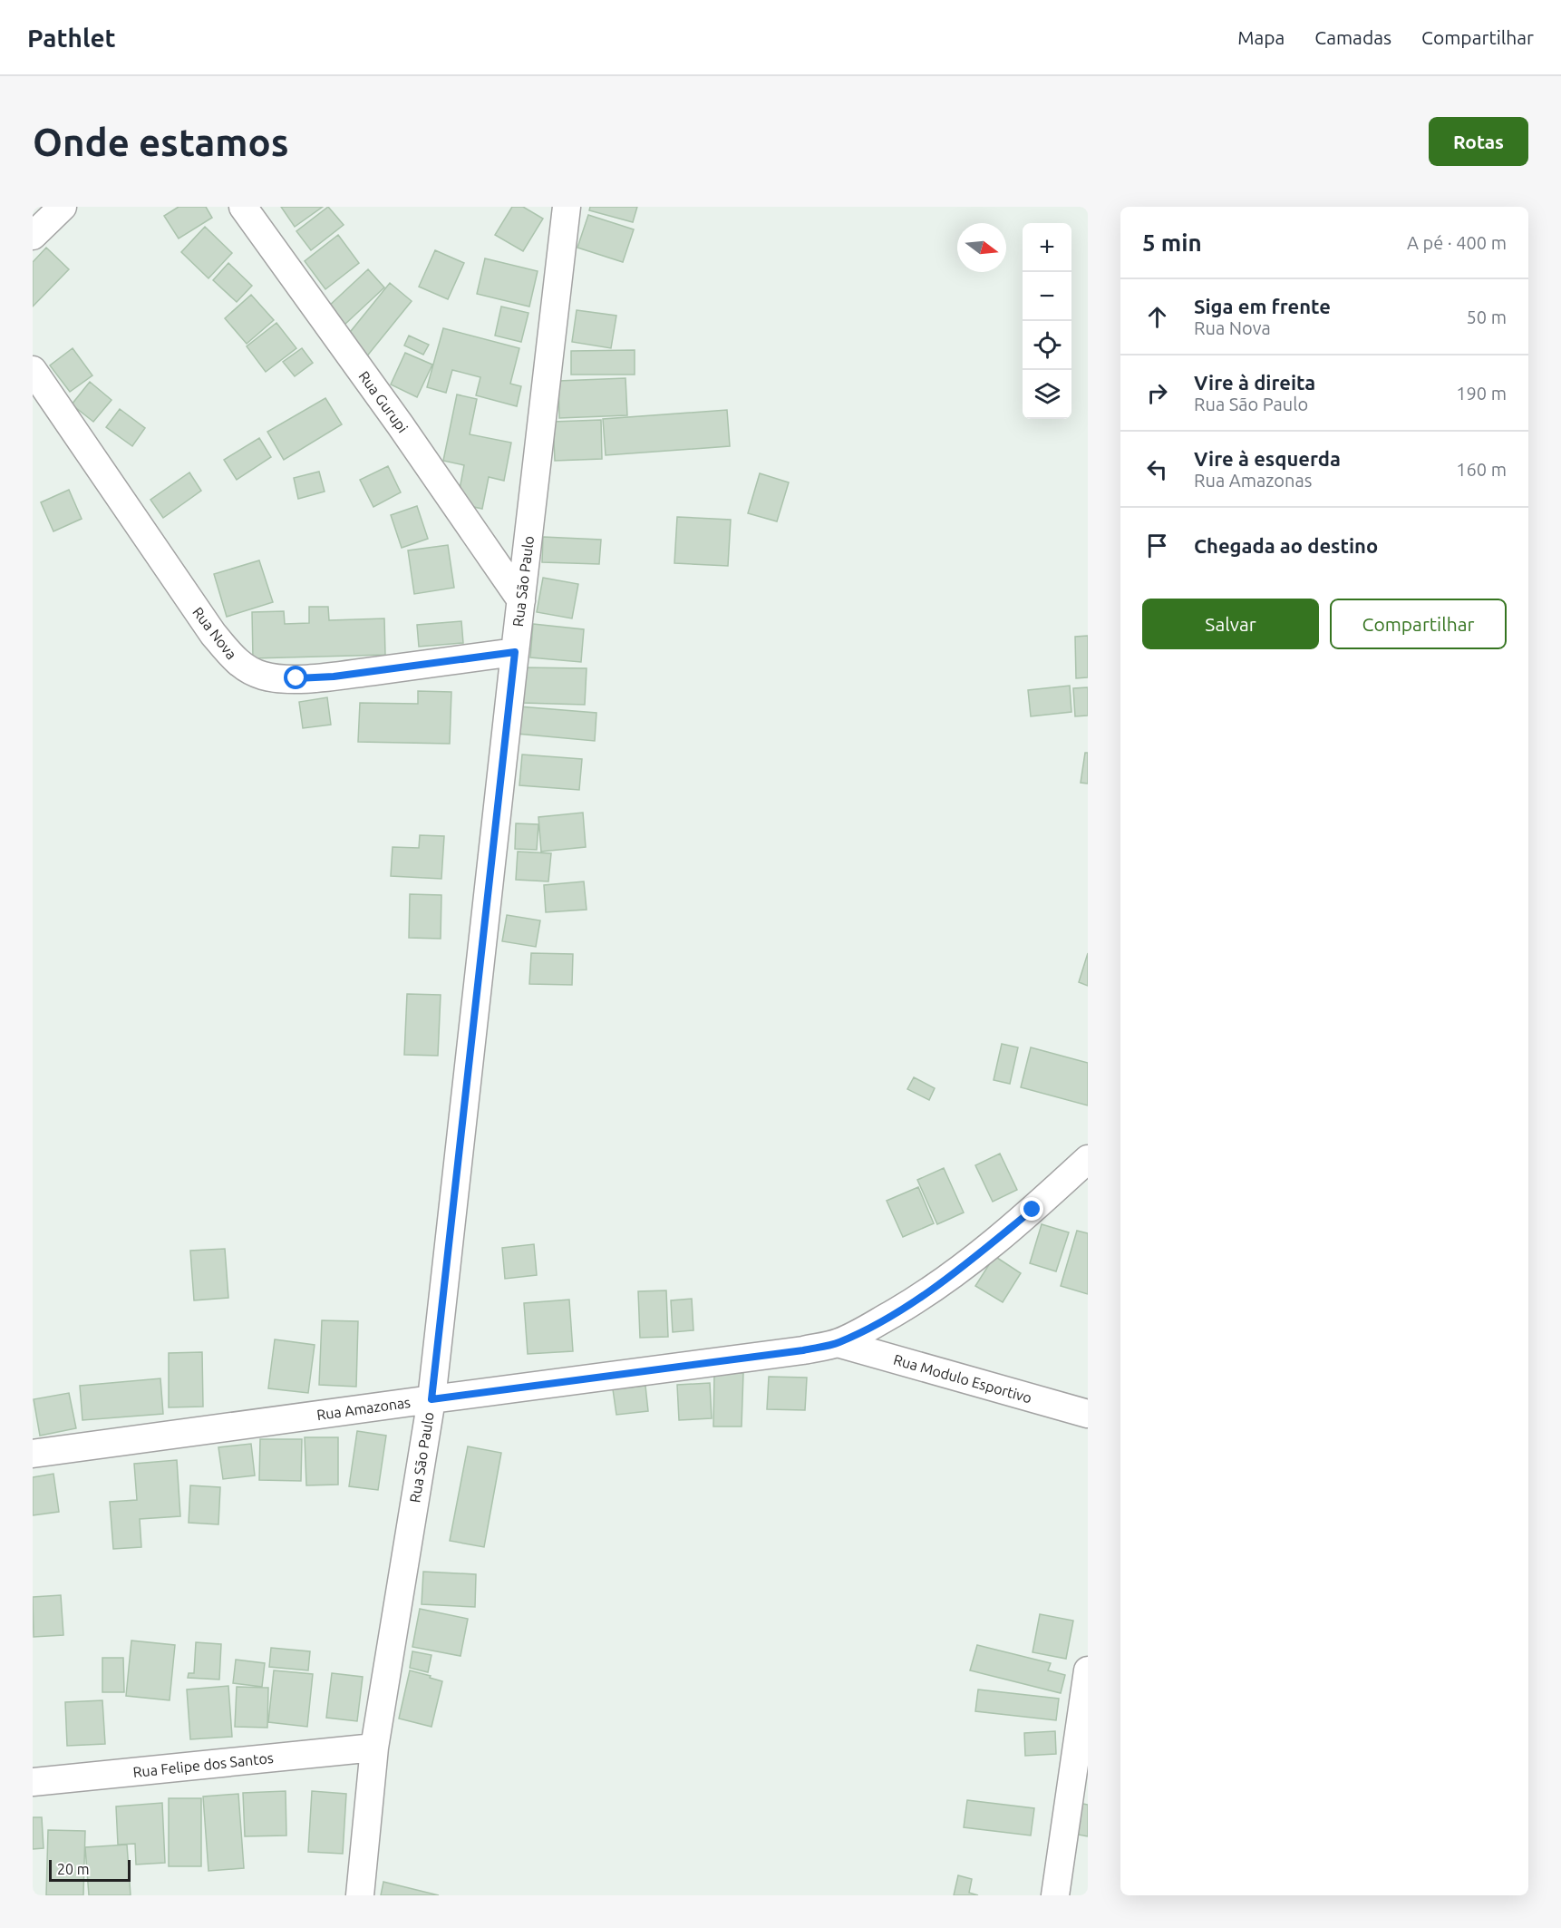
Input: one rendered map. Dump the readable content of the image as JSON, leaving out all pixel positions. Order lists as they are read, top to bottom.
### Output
{
  "streets": {
    "street": [
      "Rua Gurupi",
      "Rua São Paulo",
      "Rua Nova",
      "Rua Modulo Esportivo",
      "Rua Amazonas",
      "Rua Felipe dos Santos"
    ]
  },
  "crossings": [
    ["Rua Gurupi", "Rua São Paulo"],
    ["Rua São Paulo", "Rua Nova"],
    ["Rua São Paulo", "Rua Amazonas"],
    ["Rua São Paulo", "Rua Felipe dos Santos"],
    ["Rua Modulo Esportivo", "Rua Amazonas"]
  ],
  "scale_bar": "20 m",
  "north": "right",
  "page": {
    "header": "Pathlet",
    "nav": ["Mapa", "Camadas", "Compartilhar"],
    "buttons": [
      "Rotas",
      ["Salvar", "Compartilhar"]
    ],
    "title": "Onde estamos",
    "heading": ["5 min", "A pé · 400 m"],
    "map_buttons": ["+", "−"],
    "list": [
      ["Siga em frente", "Rua Nova", "50 m"],
      ["Vire à direita", "Rua São Paulo", "190 m"],
      ["Vire à esquerda", "Rua Amazonas", "160 m"],
      "Chegada ao destino"
    ],
    "scale": "20 m"
  }
}
